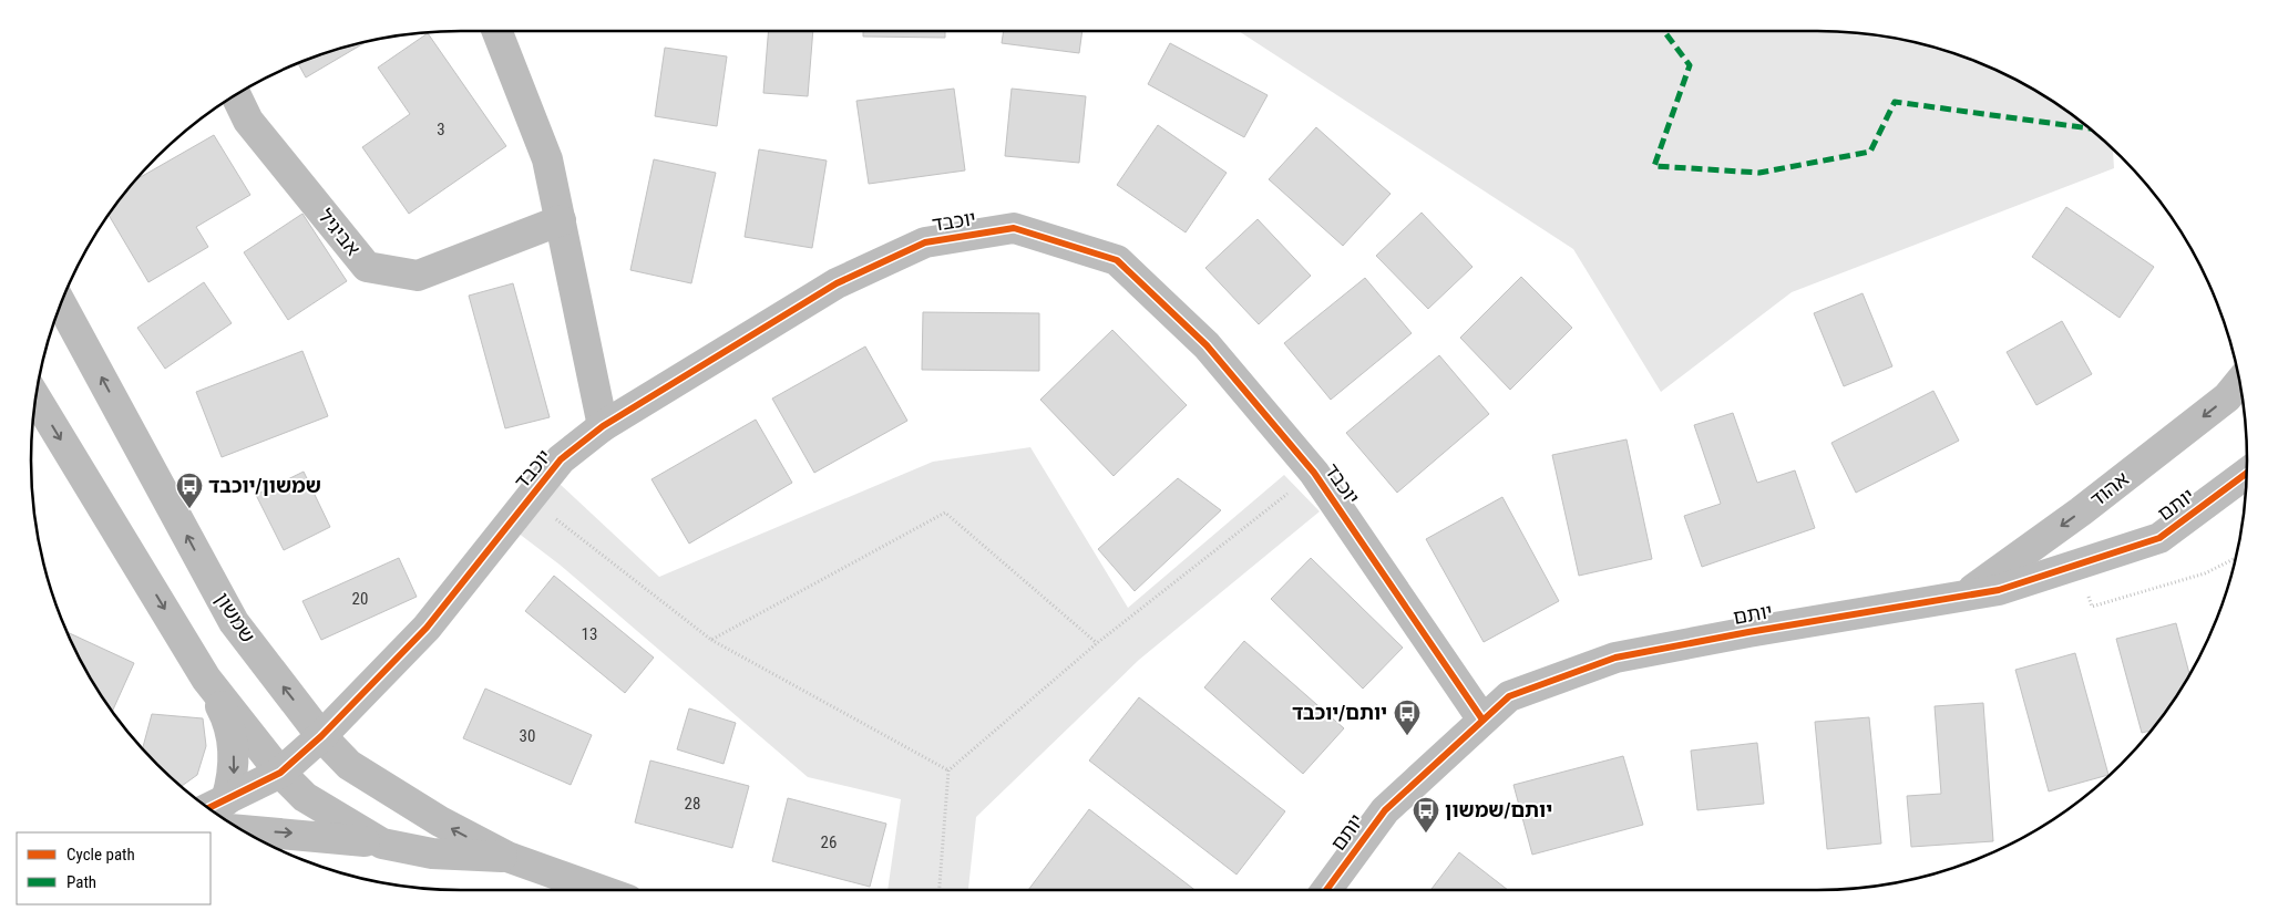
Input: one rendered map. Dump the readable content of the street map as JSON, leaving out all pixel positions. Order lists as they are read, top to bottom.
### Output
{
  "streets": {
    "street": [
      "יוכבד",
      "אביגיל",
      "אהוד",
      "יותם",
      "שמשון"
    ]
  },
  "crossings": [
    ["יוכבד", "יותם"],
    ["יוכבד", "שמשון"],
    ["אהוד", "יותם"]
  ],
  "one_way": ["אהוד"],
  "places": {
    "bus stop": ["שמשון/יוכבד", "יותם/יוכבד", "יותם/שמשון"]
  },
  "house_numbers": [
    "3",
    "20",
    "13",
    "30",
    "28",
    "26"
  ],
  "legend": ["Cycle path", "Path"]
}
